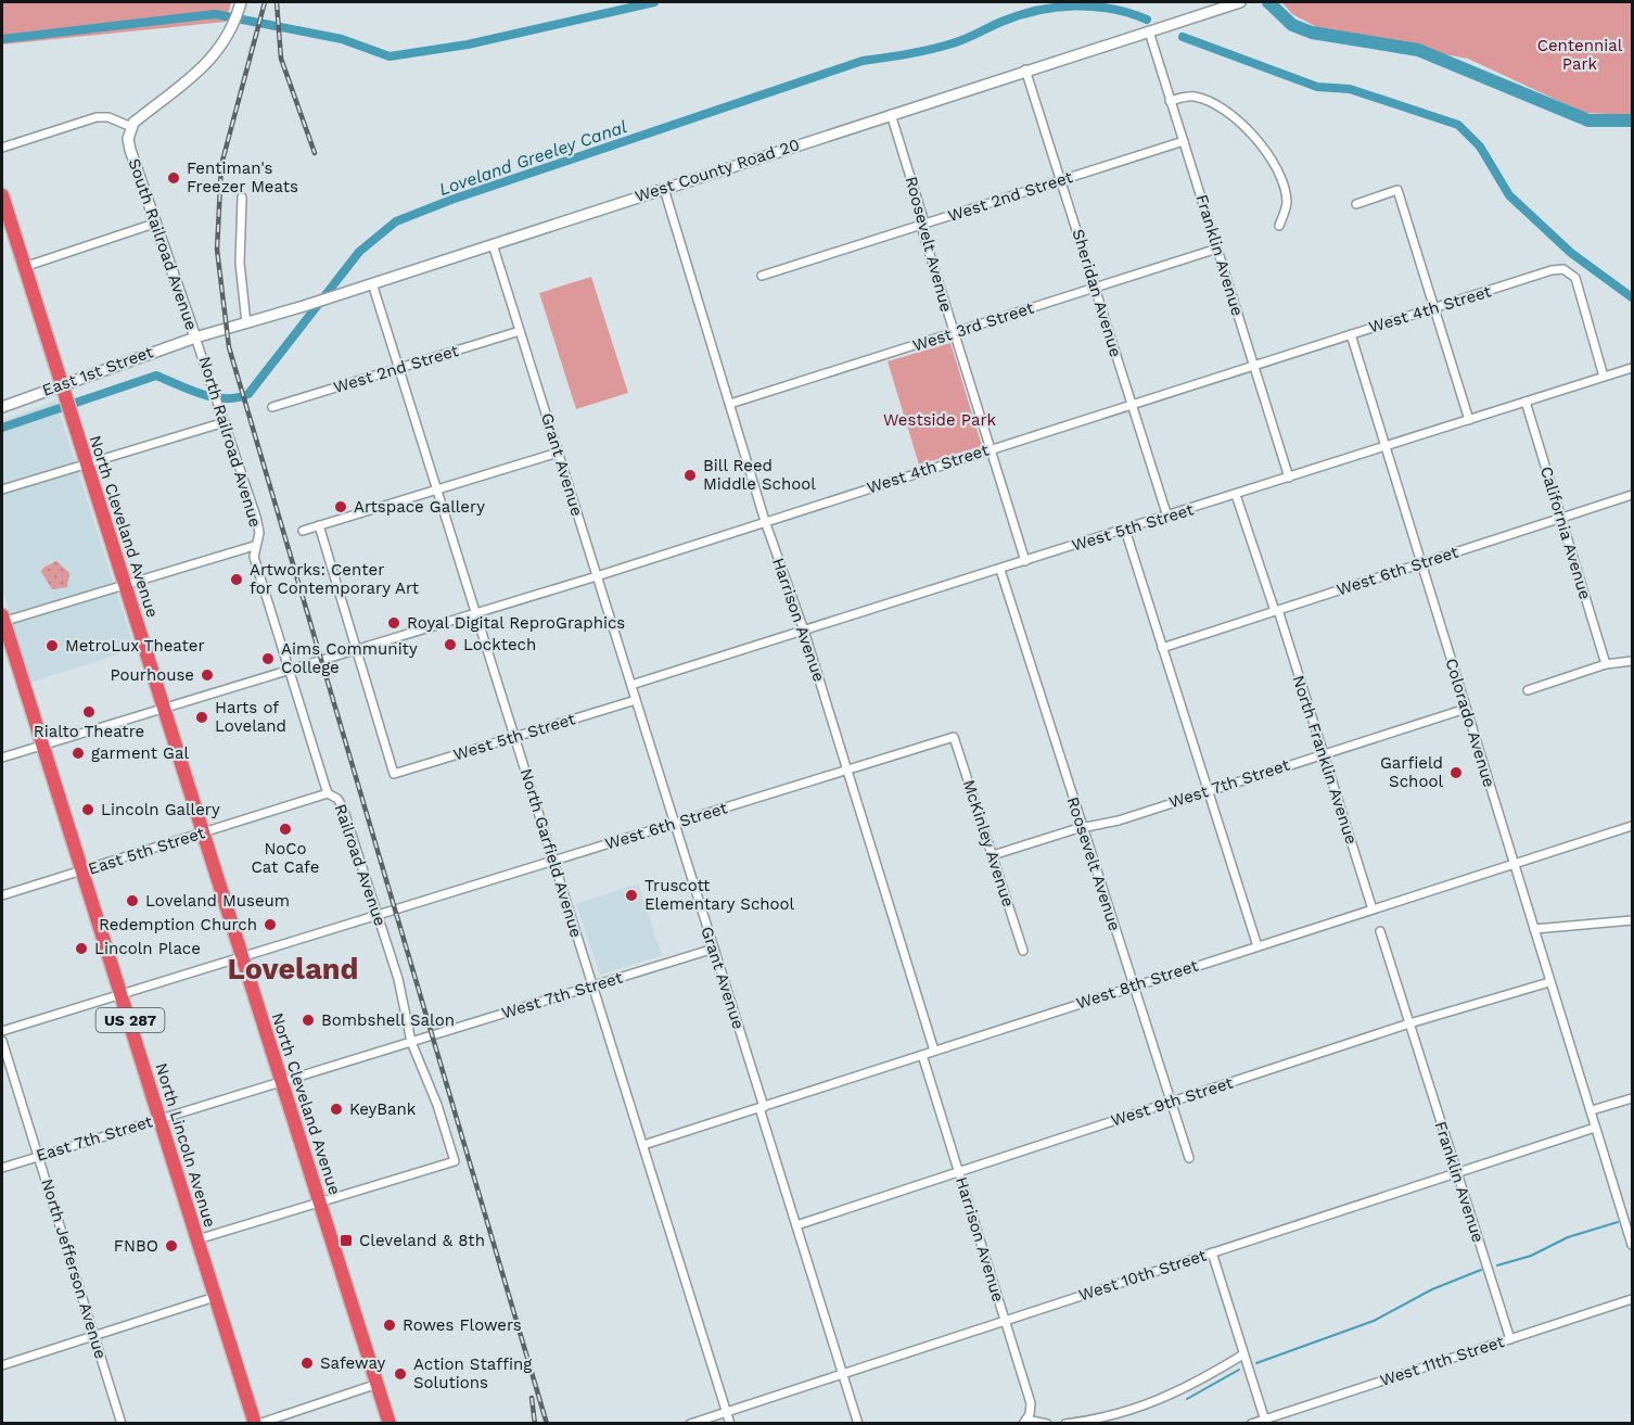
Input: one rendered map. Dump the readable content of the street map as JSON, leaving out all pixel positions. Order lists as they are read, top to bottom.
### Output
{
  "streets": {
    "highway": ["North Cleveland Avenue", "US 287", "North Lincoln Avenue"],
    "main road": ["West County Road 20", "South Railroad Avenue", "East 1st Street"],
    "street": [
      "West 2nd Street",
      "Roosevelt Avenue",
      "Franklin Avenue",
      "Sheridan Avenue",
      "West 4th Street",
      "West 3rd Street",
      "North Railroad Avenue",
      "Grant Avenue",
      "West 5th Street",
      "California Avenue",
      "West 6th Street",
      "Harrison Avenue",
      "Colorado Avenue",
      "North Franklin Avenue",
      "West 7th Street",
      "McKinley Avenue",
      "East 5th Street",
      "North Garfield Avenue",
      "Railroad Avenue",
      "West 8th Street",
      "West 9th Street",
      "East 7th Street",
      "North Jefferson Avenue",
      "West 10th Street",
      "West 11th Street"
    ]
  },
  "crossings": [
    ["West County Road 20", "South Railroad Avenue"],
    ["West County Road 20", "Roosevelt Avenue"],
    ["West County Road 20", "Franklin Avenue"],
    ["West County Road 20", "Sheridan Avenue"],
    ["West County Road 20", "East 1st Street"],
    ["West County Road 20", "North Railroad Avenue"],
    ["West County Road 20", "Grant Avenue"],
    ["West County Road 20", "Harrison Avenue"],
    ["West County Road 20", "North Garfield Avenue"],
    ["West 2nd Street", "Roosevelt Avenue"],
    ["West 2nd Street", "Franklin Avenue"],
    ["West 2nd Street", "Sheridan Avenue"],
    ["West 2nd Street", "Grant Avenue"],
    ["West 2nd Street", "North Garfield Avenue"],
    ["South Railroad Avenue", "East 1st Street"],
    ["South Railroad Avenue", "North Railroad Avenue"],
    ["Roosevelt Avenue", "West 4th Street"],
    ["Roosevelt Avenue", "West 3rd Street"],
    ["Roosevelt Avenue", "West 5th Street"],
    ["Roosevelt Avenue", "West 7th Street"],
    ["Roosevelt Avenue", "West 8th Street"],
    ["Roosevelt Avenue", "West 9th Street"],
    ["Franklin Avenue", "West 4th Street"],
    ["Franklin Avenue", "West 3rd Street"],
    ["Franklin Avenue", "West 5th Street"],
    ["Franklin Avenue", "West 9th Street"],
    ["Franklin Avenue", "West 10th Street"],
    ["Franklin Avenue", "West 11th Street"],
    ["Sheridan Avenue", "West 4th Street"],
    ["Sheridan Avenue", "West 3rd Street"],
    ["Sheridan Avenue", "West 5th Street"],
    ["West 4th Street", "Grant Avenue"],
    ["West 4th Street", "North Cleveland Avenue"],
    ["West 4th Street", "West 5th Street"],
    ["West 4th Street", "Harrison Avenue"],
    ["West 4th Street", "Colorado Avenue"],
    ["West 4th Street", "North Garfield Avenue"],
    ["West 4th Street", "Railroad Avenue"],
    ["West 4th Street", "North Lincoln Avenue"],
    ["West 3rd Street", "Harrison Avenue"],
    ["East 1st Street", "North Railroad Avenue"],
    ["East 1st Street", "North Cleveland Avenue"],
    ["North Railroad Avenue", "Railroad Avenue"],
    ["Grant Avenue", "West 5th Street"],
    ["Grant Avenue", "West 6th Street"],
    ["Grant Avenue", "West 7th Street"],
    ["Grant Avenue", "West 8th Street"],
    ["Grant Avenue", "West 9th Street"],
    ["Grant Avenue", "West 10th Street"],
    ["North Cleveland Avenue", "West 6th Street"],
    ["North Cleveland Avenue", "East 5th Street"],
    ["North Cleveland Avenue", "East 7th Street"],
    ["West 5th Street", "California Avenue"],
    ["West 5th Street", "Harrison Avenue"],
    ["West 5th Street", "Colorado Avenue"],
    ["West 5th Street", "North Franklin Avenue"],
    ["West 5th Street", "North Garfield Avenue"],
    ["California Avenue", "West 6th Street"],
    ["West 6th Street", "Harrison Avenue"],
    ["West 6th Street", "Colorado Avenue"],
    ["West 6th Street", "North Franklin Avenue"],
    ["West 6th Street", "McKinley Avenue"],
    ["West 6th Street", "North Garfield Avenue"],
    ["West 6th Street", "Railroad Avenue"],
    ["West 6th Street", "North Lincoln Avenue"],
    ["Harrison Avenue", "West 8th Street"],
    ["Harrison Avenue", "West 9th Street"],
    ["Harrison Avenue", "West 10th Street"],
    ["Colorado Avenue", "West 7th Street"],
    ["Colorado Avenue", "West 8th Street"],
    ["Colorado Avenue", "West 9th Street"],
    ["Colorado Avenue", "West 10th Street"],
    ["North Franklin Avenue", "West 7th Street"],
    ["North Franklin Avenue", "West 8th Street"],
    ["West 7th Street", "McKinley Avenue"],
    ["West 7th Street", "North Garfield Avenue"],
    ["West 7th Street", "Railroad Avenue"],
    ["West 7th Street", "East 7th Street"],
    ["East 5th Street", "Railroad Avenue"],
    ["East 5th Street", "North Lincoln Avenue"],
    ["North Garfield Avenue", "West 8th Street"],
    ["North Garfield Avenue", "West 10th Street"],
    ["Railroad Avenue", "East 7th Street"],
    ["East 7th Street", "North Lincoln Avenue"],
    ["East 7th Street", "North Jefferson Avenue"]
  ],
  "districts": ["Loveland"],
  "water": ["Loveland Greeley Canal"],
  "parks": ["Centennial Park", "Westside Park"],
  "places": {
    "other": [
      "Fentiman's Freezer Meats",
      "Bill Reed Middle School",
      "Artspace Gallery",
      "Artworks: Center for Contemporary Art",
      "Royal Digital ReproGraphics",
      "Locktech",
      "MetroLux Theater",
      "Aims Community College",
      "Pourhouse",
      "Rialto Theatre",
      "Harts of Loveland",
      "garment Gal",
      "Garfield School",
      "Lincoln Gallery",
      "NoCo Cat Cafe",
      "Truscott Elementary School",
      "Loveland Museum",
      "Redemption Church",
      "Lincoln Place",
      "Bombshell Salon",
      "KeyBank",
      "FNBO",
      "Rowes Flowers",
      "Safeway",
      "Action Staffing Solutions"
    ],
    "transit": ["Cleveland & 8th"]
  }
}
